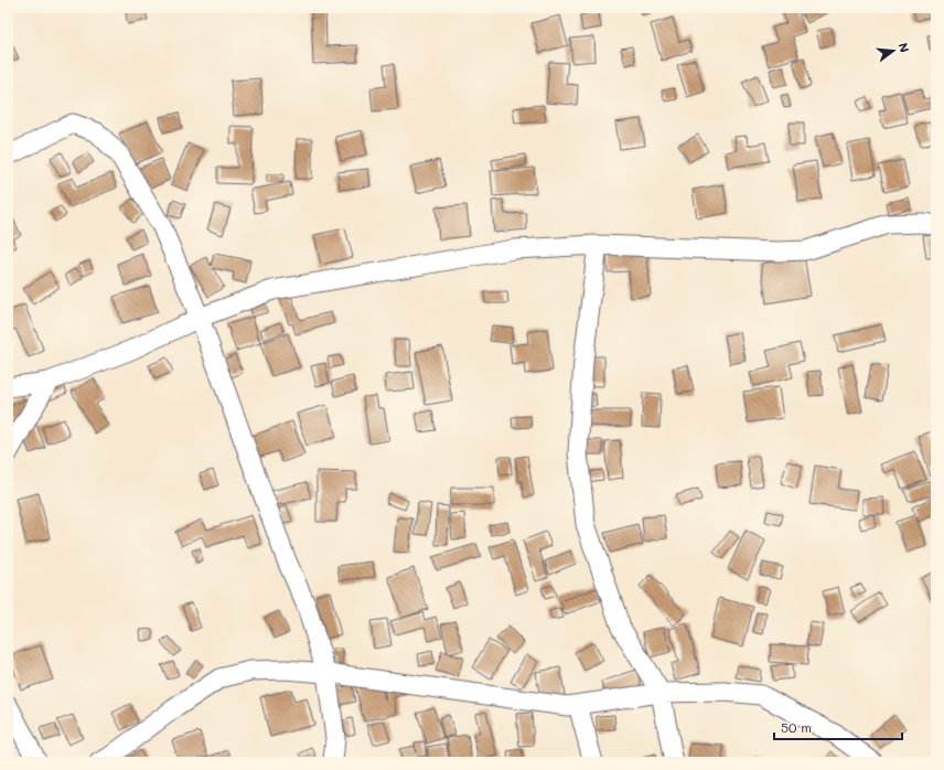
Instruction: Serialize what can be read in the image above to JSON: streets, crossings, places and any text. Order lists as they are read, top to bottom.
{
  "scale_bar": "50 m",
  "north": "right"
}
